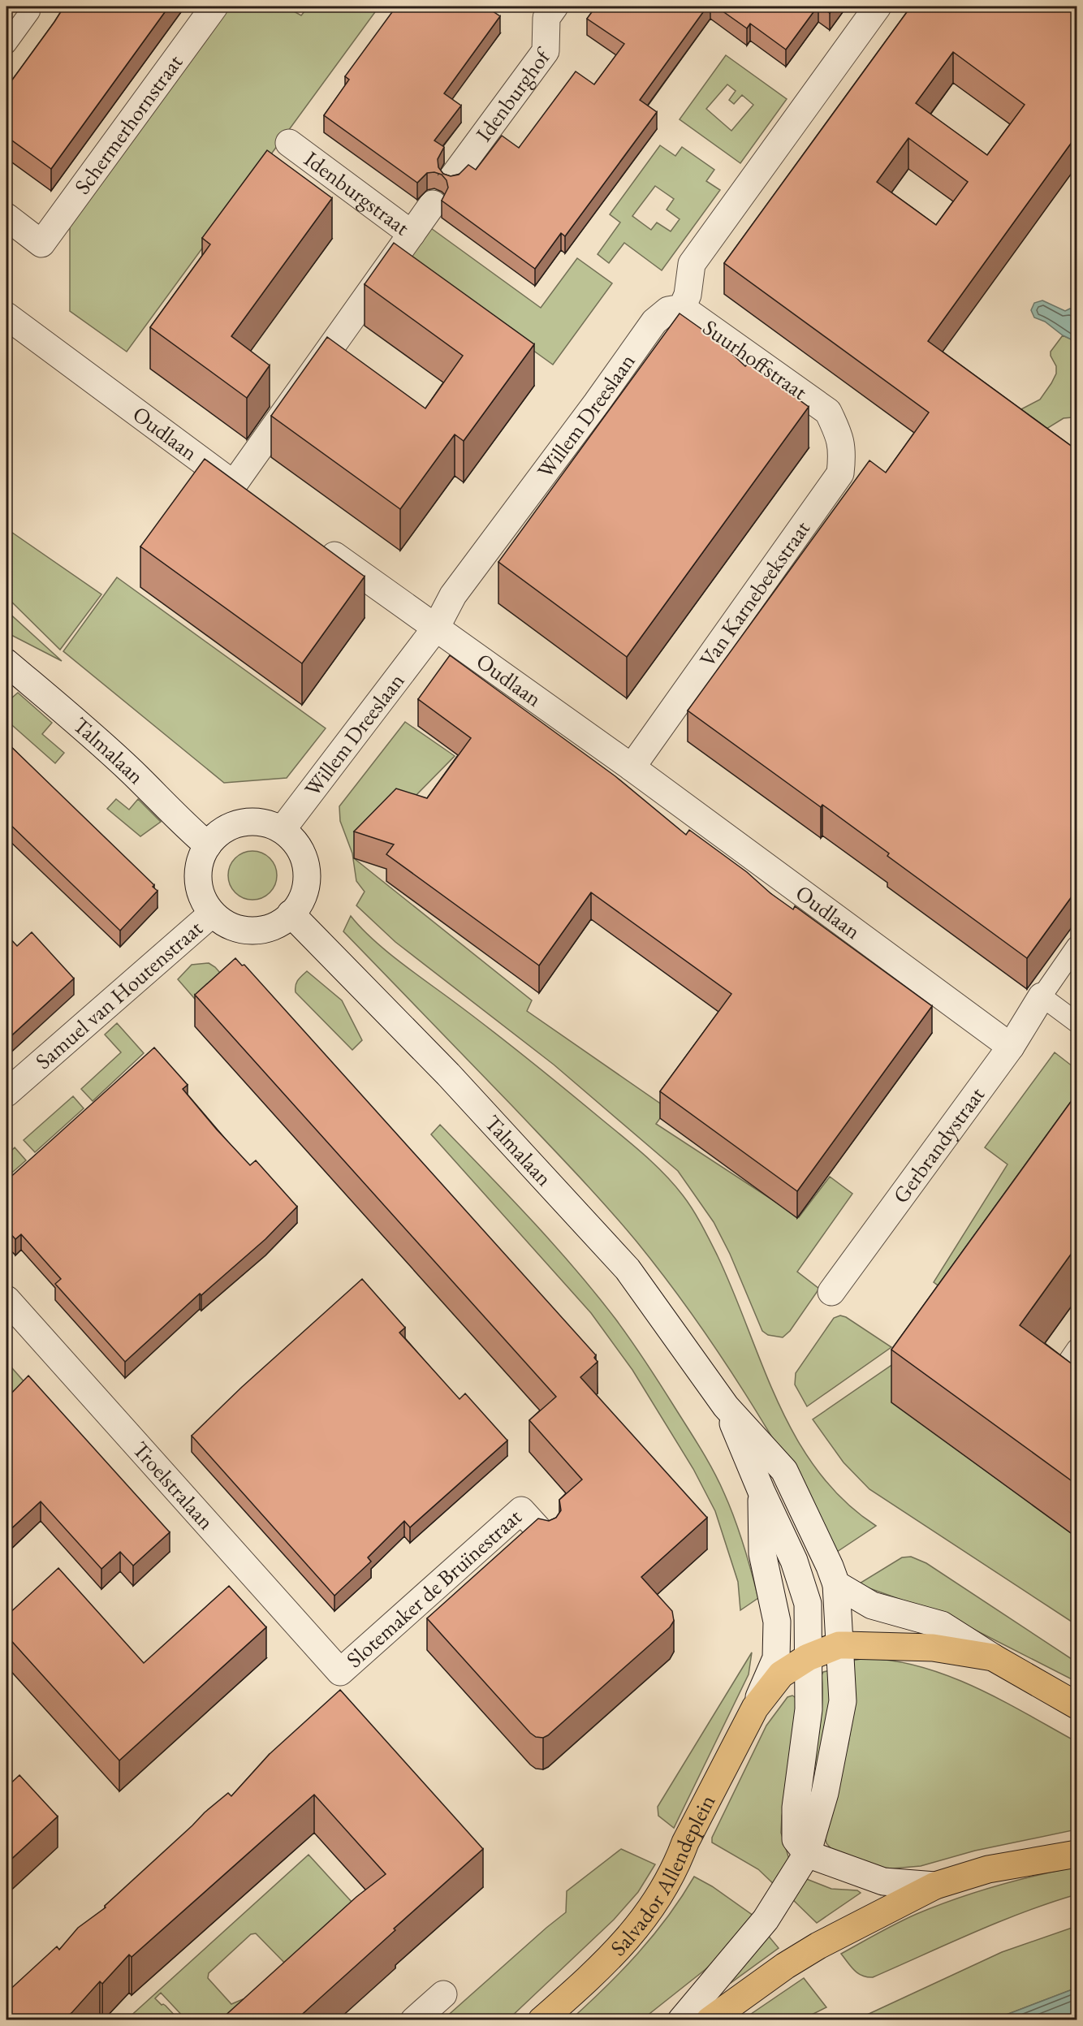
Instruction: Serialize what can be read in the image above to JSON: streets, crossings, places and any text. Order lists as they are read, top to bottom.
{
  "streets": {
    "main road": ["Salvador Allendeplein"],
    "street": [
      "Idenburghof",
      "Schermerhornstraat",
      "Idenburgstraat",
      "Suurhoffstraat",
      "Willem Dreeslaan",
      "Oudlaan",
      "Van Karnebeekstraat",
      "Talmalaan",
      "Samuel van Houtenstraat",
      "Gerbrandystraat",
      "Troelstralaan",
      "Slotemaker de Bruïnestraat"
    ]
  },
  "crossings": [
    ["Idenburgstraat", "Oudlaan"],
    ["Suurhoffstraat", "Willem Dreeslaan"],
    ["Suurhoffstraat", "Van Karnebeekstraat"],
    ["Willem Dreeslaan", "Oudlaan"],
    ["Willem Dreeslaan", "Talmalaan"],
    ["Willem Dreeslaan", "Samuel van Houtenstraat"],
    ["Oudlaan", "Van Karnebeekstraat"],
    ["Oudlaan", "Gerbrandystraat"],
    ["Talmalaan", "Samuel van Houtenstraat"],
    ["Talmalaan", "Salvador Allendeplein"],
    ["Troelstralaan", "Slotemaker de Bruïnestraat"]
  ]
}
